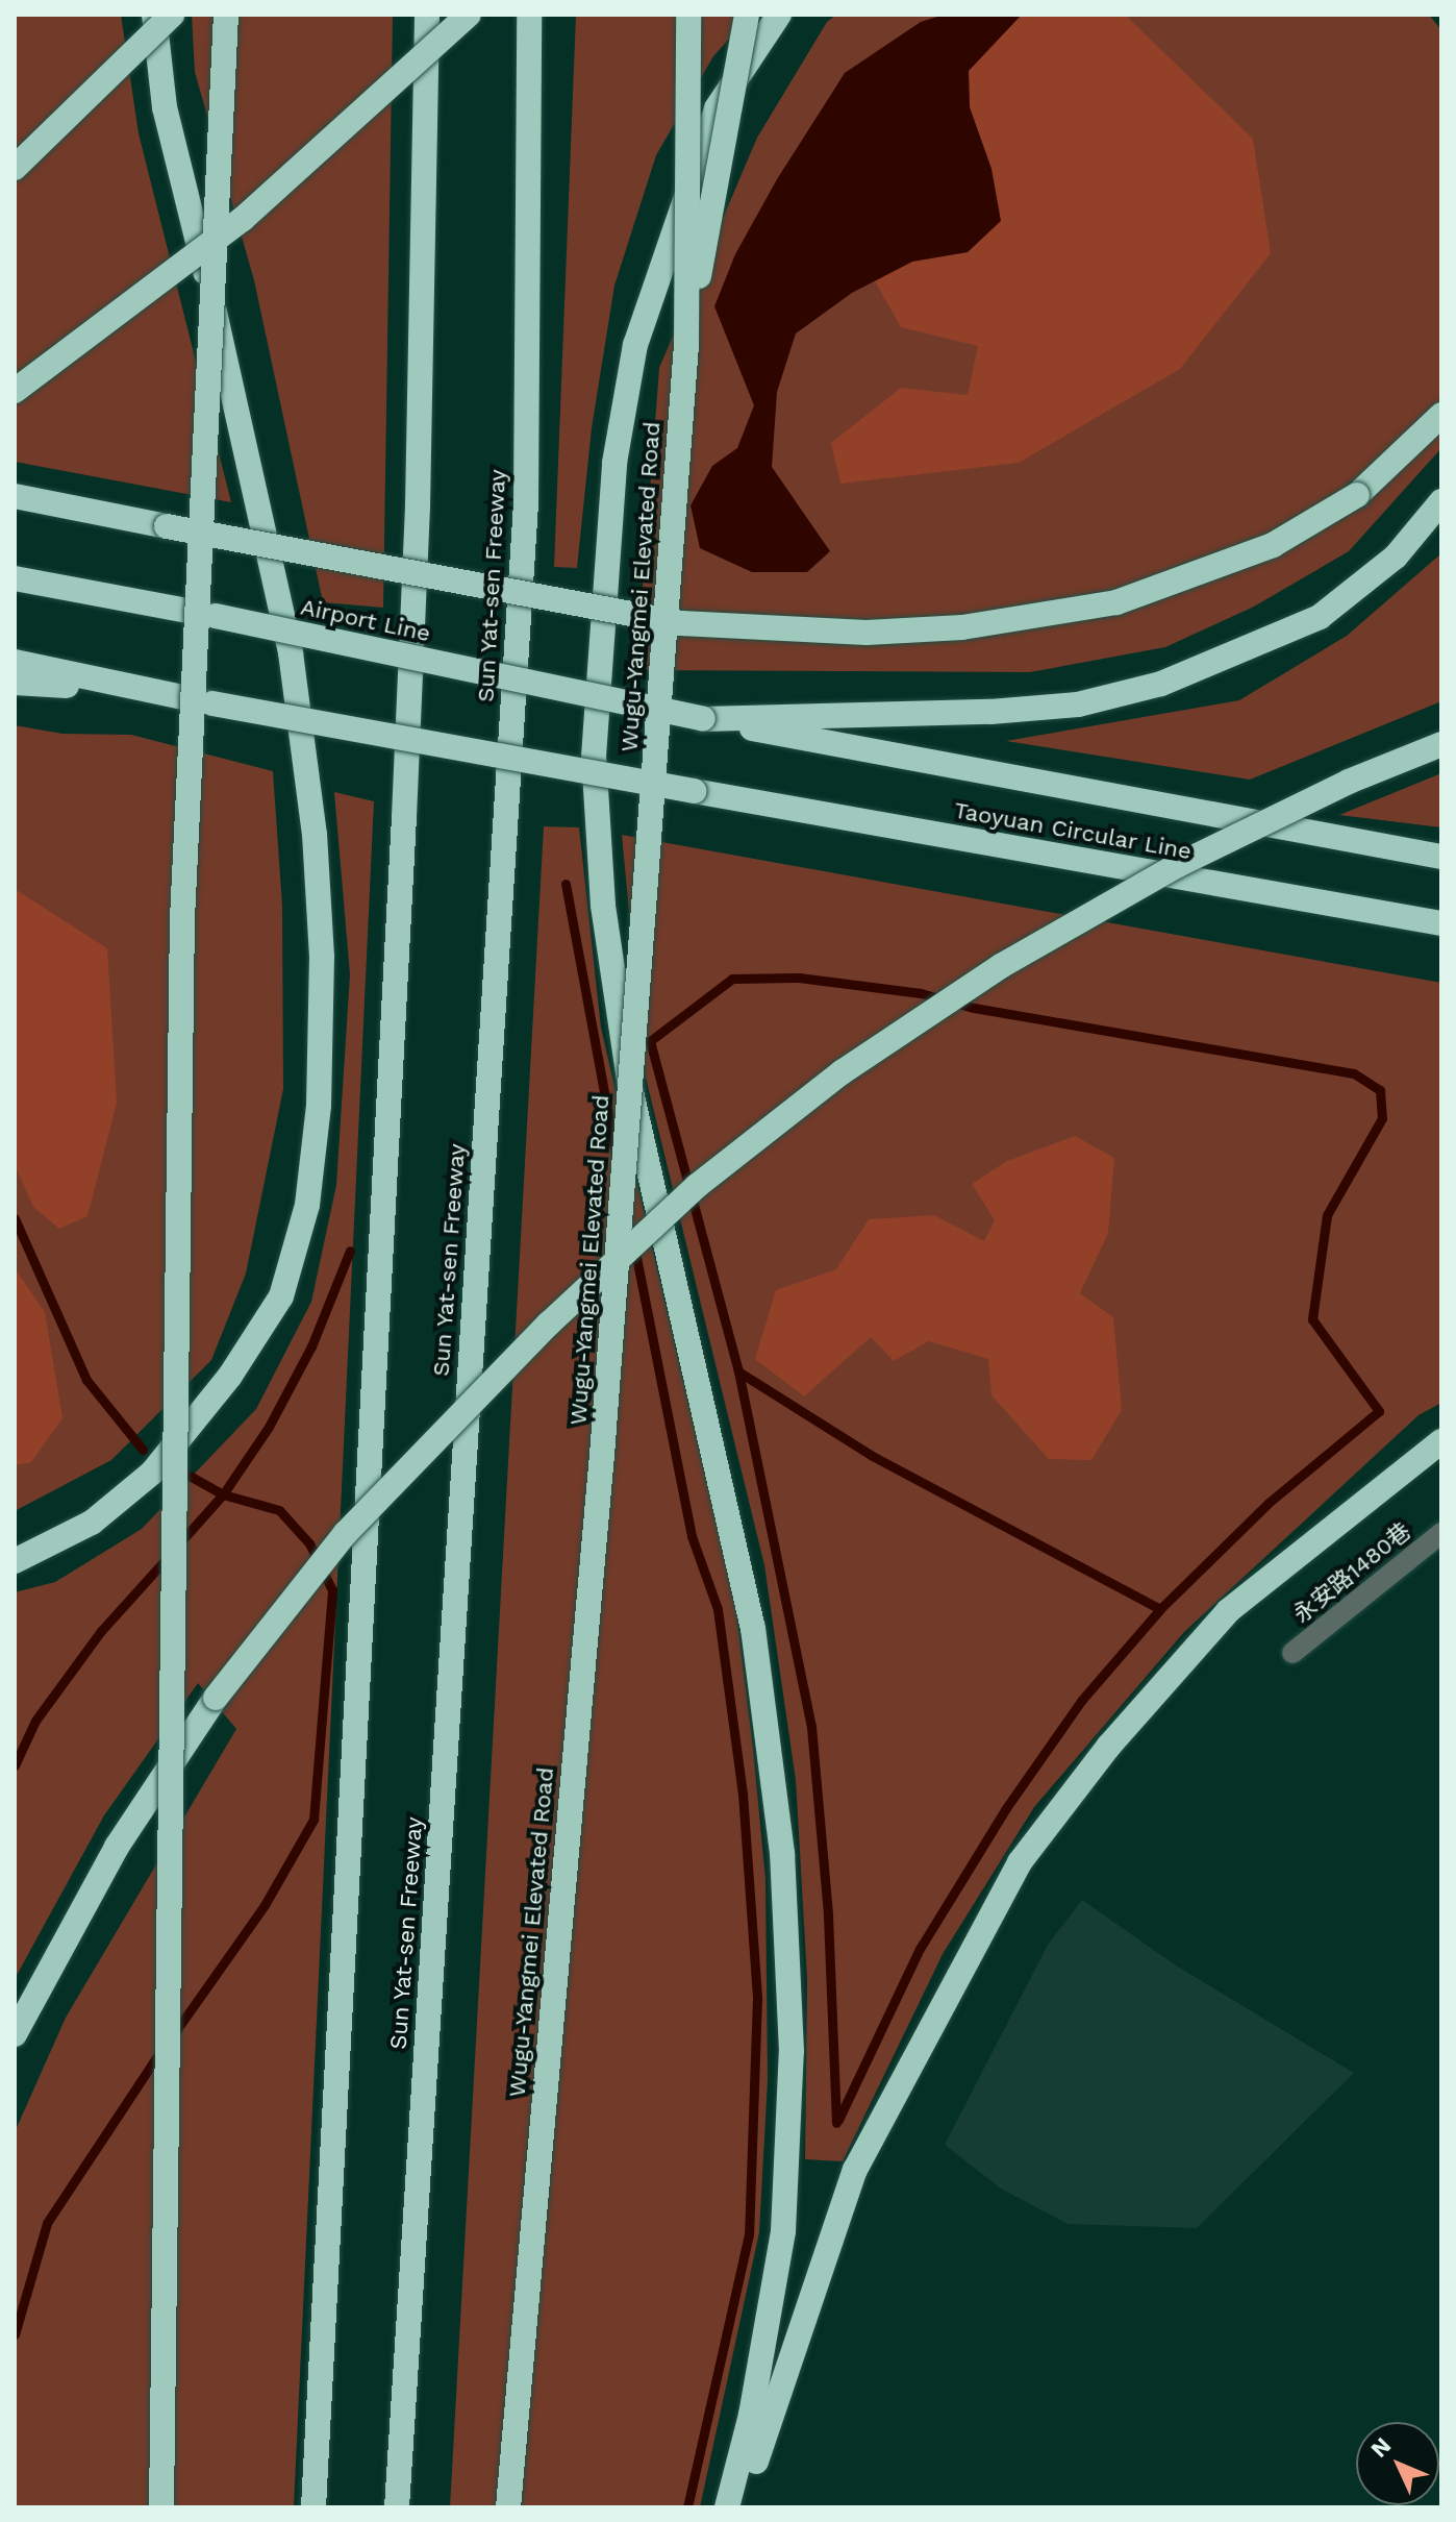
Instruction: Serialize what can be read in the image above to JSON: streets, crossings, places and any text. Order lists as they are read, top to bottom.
{
  "streets": {
    "highway": [
      "Sun Yat-sen Freeway",
      "Wugu-Yangmei Elevated Road",
      "Airport Line",
      "Taoyuan Circular Line"
    ],
    "street": ["永安路1480巷"]
  },
  "crossings": [
    ["Airport Line", "Taoyuan Circular Line"]
  ],
  "north": "top left"
}
